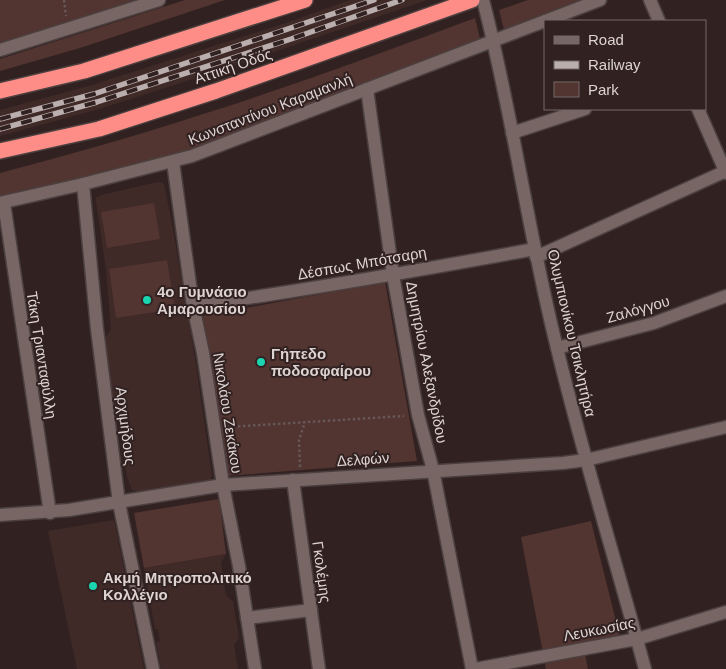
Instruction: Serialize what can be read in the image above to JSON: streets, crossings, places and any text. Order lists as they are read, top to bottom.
{
  "streets": {
    "highway": ["Αττική Οδός"],
    "street": [
      "Κωνσταντίνου Καραμανλή",
      "Δέσπως Μπότσαρη",
      "Ζαλόγγου",
      "Ολυμπιονίκου Τσικλητήρα",
      "Τάκη Τριανταφύλλη",
      "Δημητρίου Αλεξανδρίδου",
      "Νικολάου Ζεκάκου",
      "Αρχιμήδους",
      "Δελφών",
      "Γκολέμης",
      "Λευκωσίας"
    ]
  },
  "crossings": [
    ["Κωνσταντίνου Καραμανλή", "Ολυμπιονίκου Τσικλητήρα"],
    ["Κωνσταντίνου Καραμανλή", "Τάκη Τριανταφύλλη"],
    ["Κωνσταντίνου Καραμανλή", "Δημητρίου Αλεξανδρίδου"],
    ["Κωνσταντίνου Καραμανλή", "Νικολάου Ζεκάκου"],
    ["Κωνσταντίνου Καραμανλή", "Αρχιμήδους"],
    ["Δέσπως Μπότσαρη", "Ολυμπιονίκου Τσικλητήρα"],
    ["Δέσπως Μπότσαρη", "Δημητρίου Αλεξανδρίδου"],
    ["Δέσπως Μπότσαρη", "Νικολάου Ζεκάκου"],
    ["Ζαλόγγου", "Ολυμπιονίκου Τσικλητήρα"],
    ["Ολυμπιονίκου Τσικλητήρα", "Δελφών"],
    ["Ολυμπιονίκου Τσικλητήρα", "Λευκωσίας"],
    ["Τάκη Τριανταφύλλη", "Δελφών"],
    ["Δημητρίου Αλεξανδρίδου", "Δελφών"],
    ["Δημητρίου Αλεξανδρίδου", "Λευκωσίας"],
    ["Νικολάου Ζεκάκου", "Δελφών"],
    ["Αρχιμήδους", "Δελφών"],
    ["Δελφών", "Γκολέμης"]
  ],
  "places": ["4ο Γυμνάσιο Αμαρουσίου", "Γήπεδο ποδοσφαίρου", "Ακμή Μητροπολιτικό Κολλέγιο"],
  "legend": ["Road", "Railway", "Park"]
}
